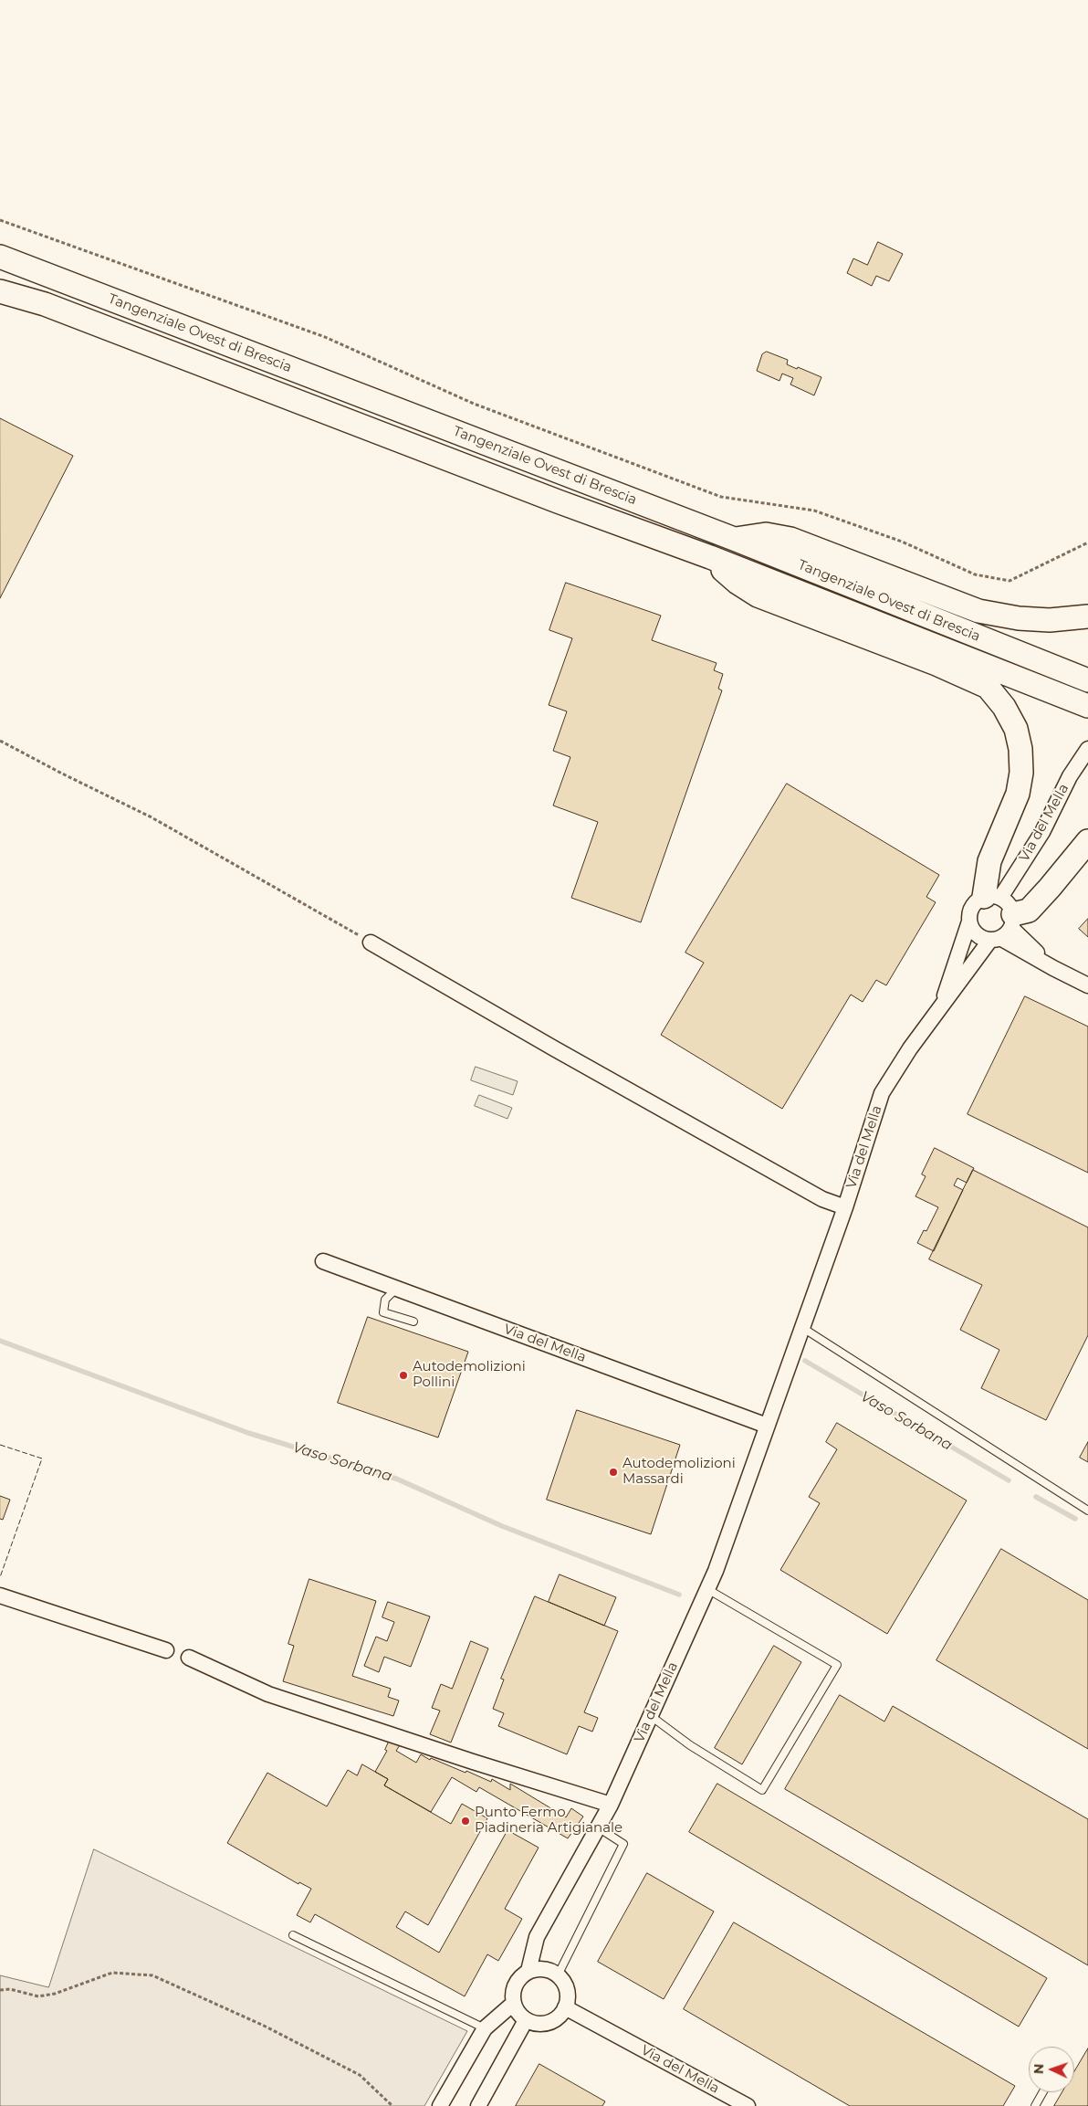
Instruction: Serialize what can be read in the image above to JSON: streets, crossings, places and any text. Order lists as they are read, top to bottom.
{
  "streets": {
    "main road": ["Tangenziale Ovest di Brescia"],
    "street": ["Via del Mella"]
  },
  "water": ["Vaso Sorbana"],
  "places": ["Autodemolizioni Pollini", "Autodemolizioni Massardi", "Punto Fermo Piadineria Artigianale"],
  "north": "left"
}
